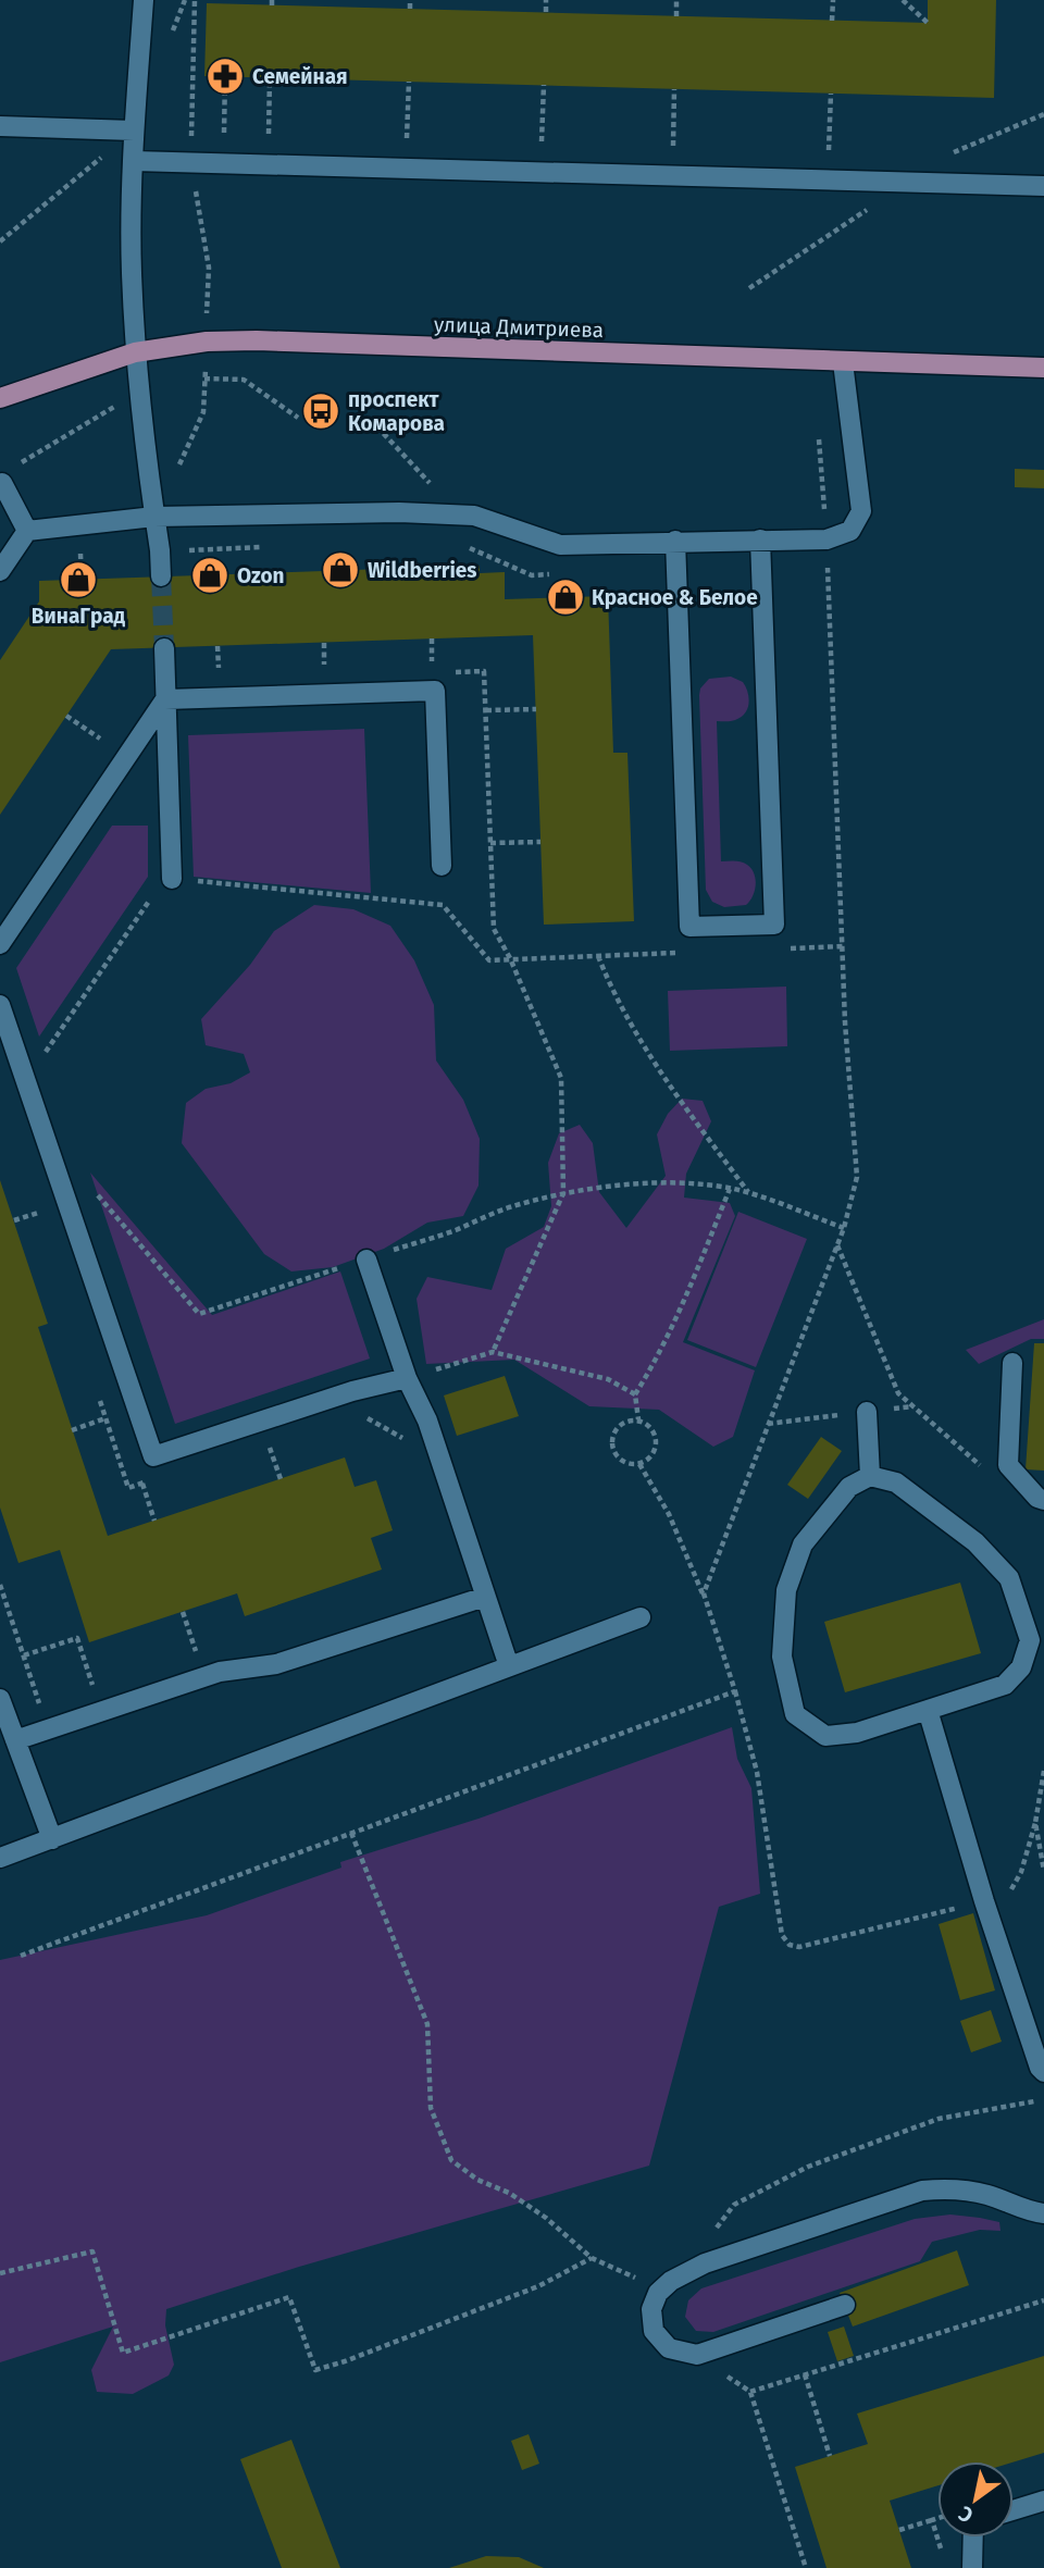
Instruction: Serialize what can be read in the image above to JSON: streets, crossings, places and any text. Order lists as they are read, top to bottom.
{
  "streets": {
    "main road": ["улица Дмитриева"]
  },
  "places": {
    "pharmacy": ["Семейная"],
    "bus stop": ["проспект Комарова"],
    "shop": [
      "Wildberries",
      "Ozon",
      "ВинаГрад",
      "Красное & Белое"
    ]
  },
  "north": "bottom left"
}
